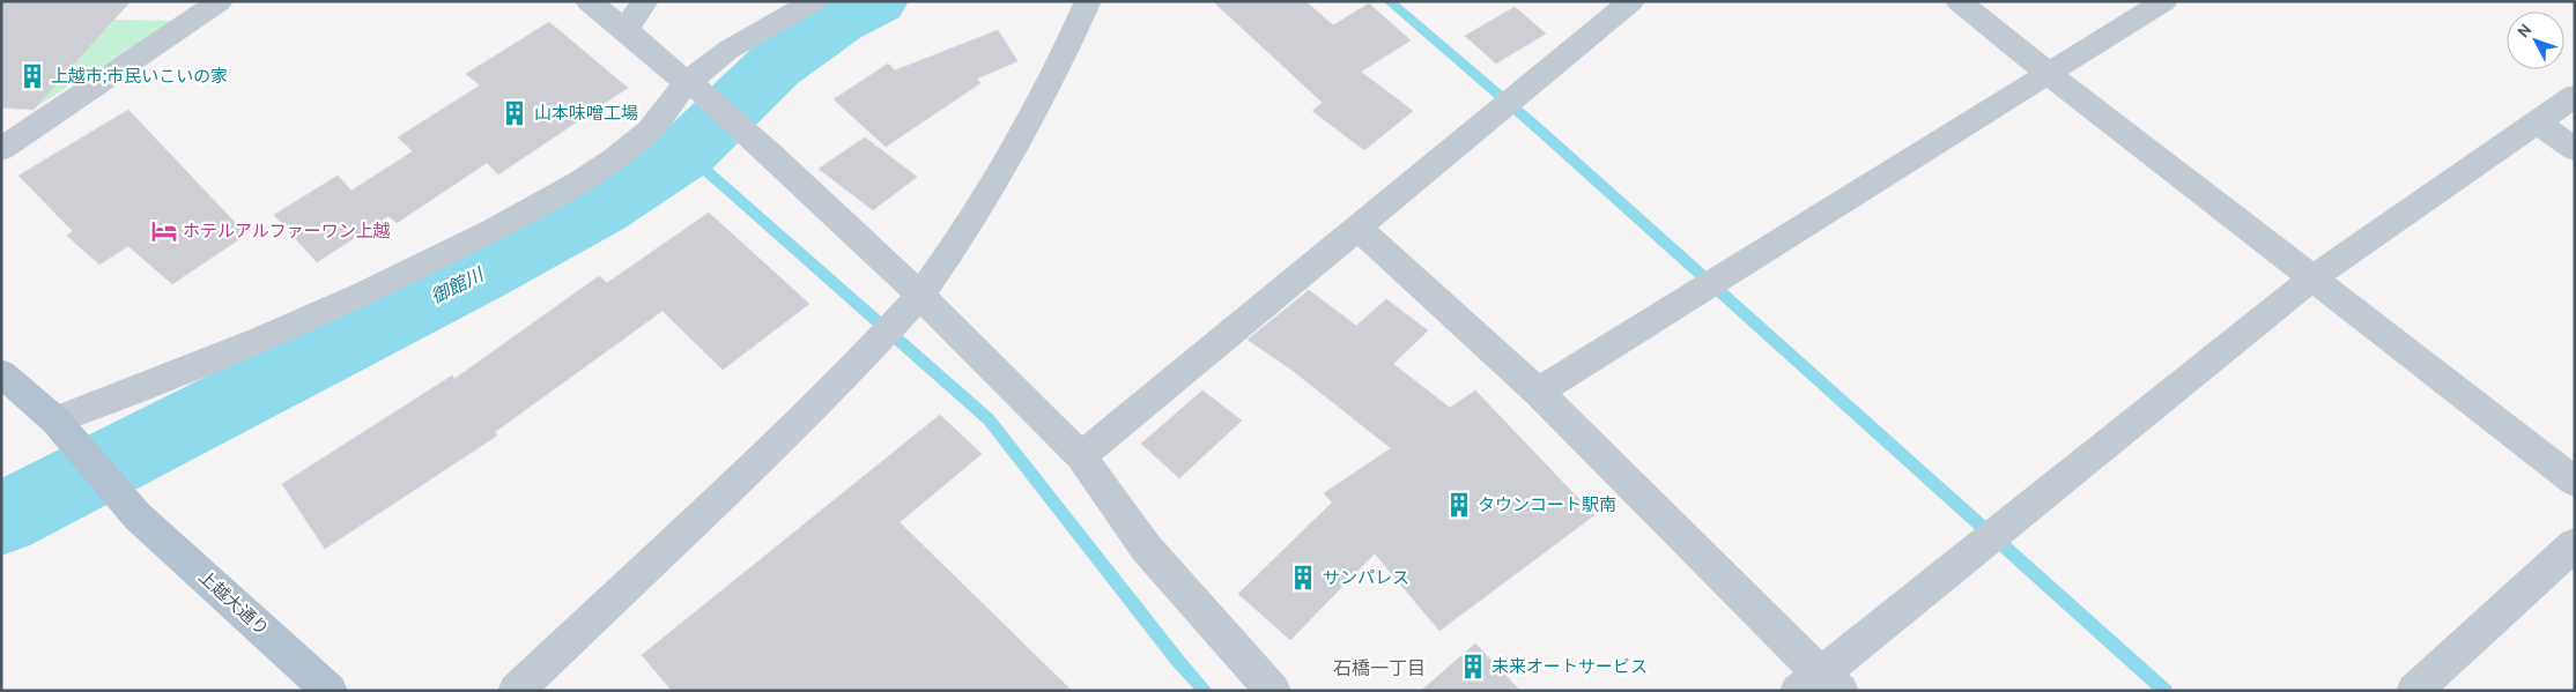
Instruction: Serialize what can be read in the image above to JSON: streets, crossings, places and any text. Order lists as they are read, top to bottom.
{
  "streets": {
    "main road": ["上越大通り"]
  },
  "districts": ["石橋一丁目"],
  "water": ["御館川"],
  "places": {
    "building": [
      "上越市;市民いこいの家",
      "山本味噌工場",
      "タウンコート駅南",
      "サンパレス",
      "未来オートサービス"
    ],
    "hotel": ["ホテルアルファーワン上越"]
  },
  "north": "top left"
}
